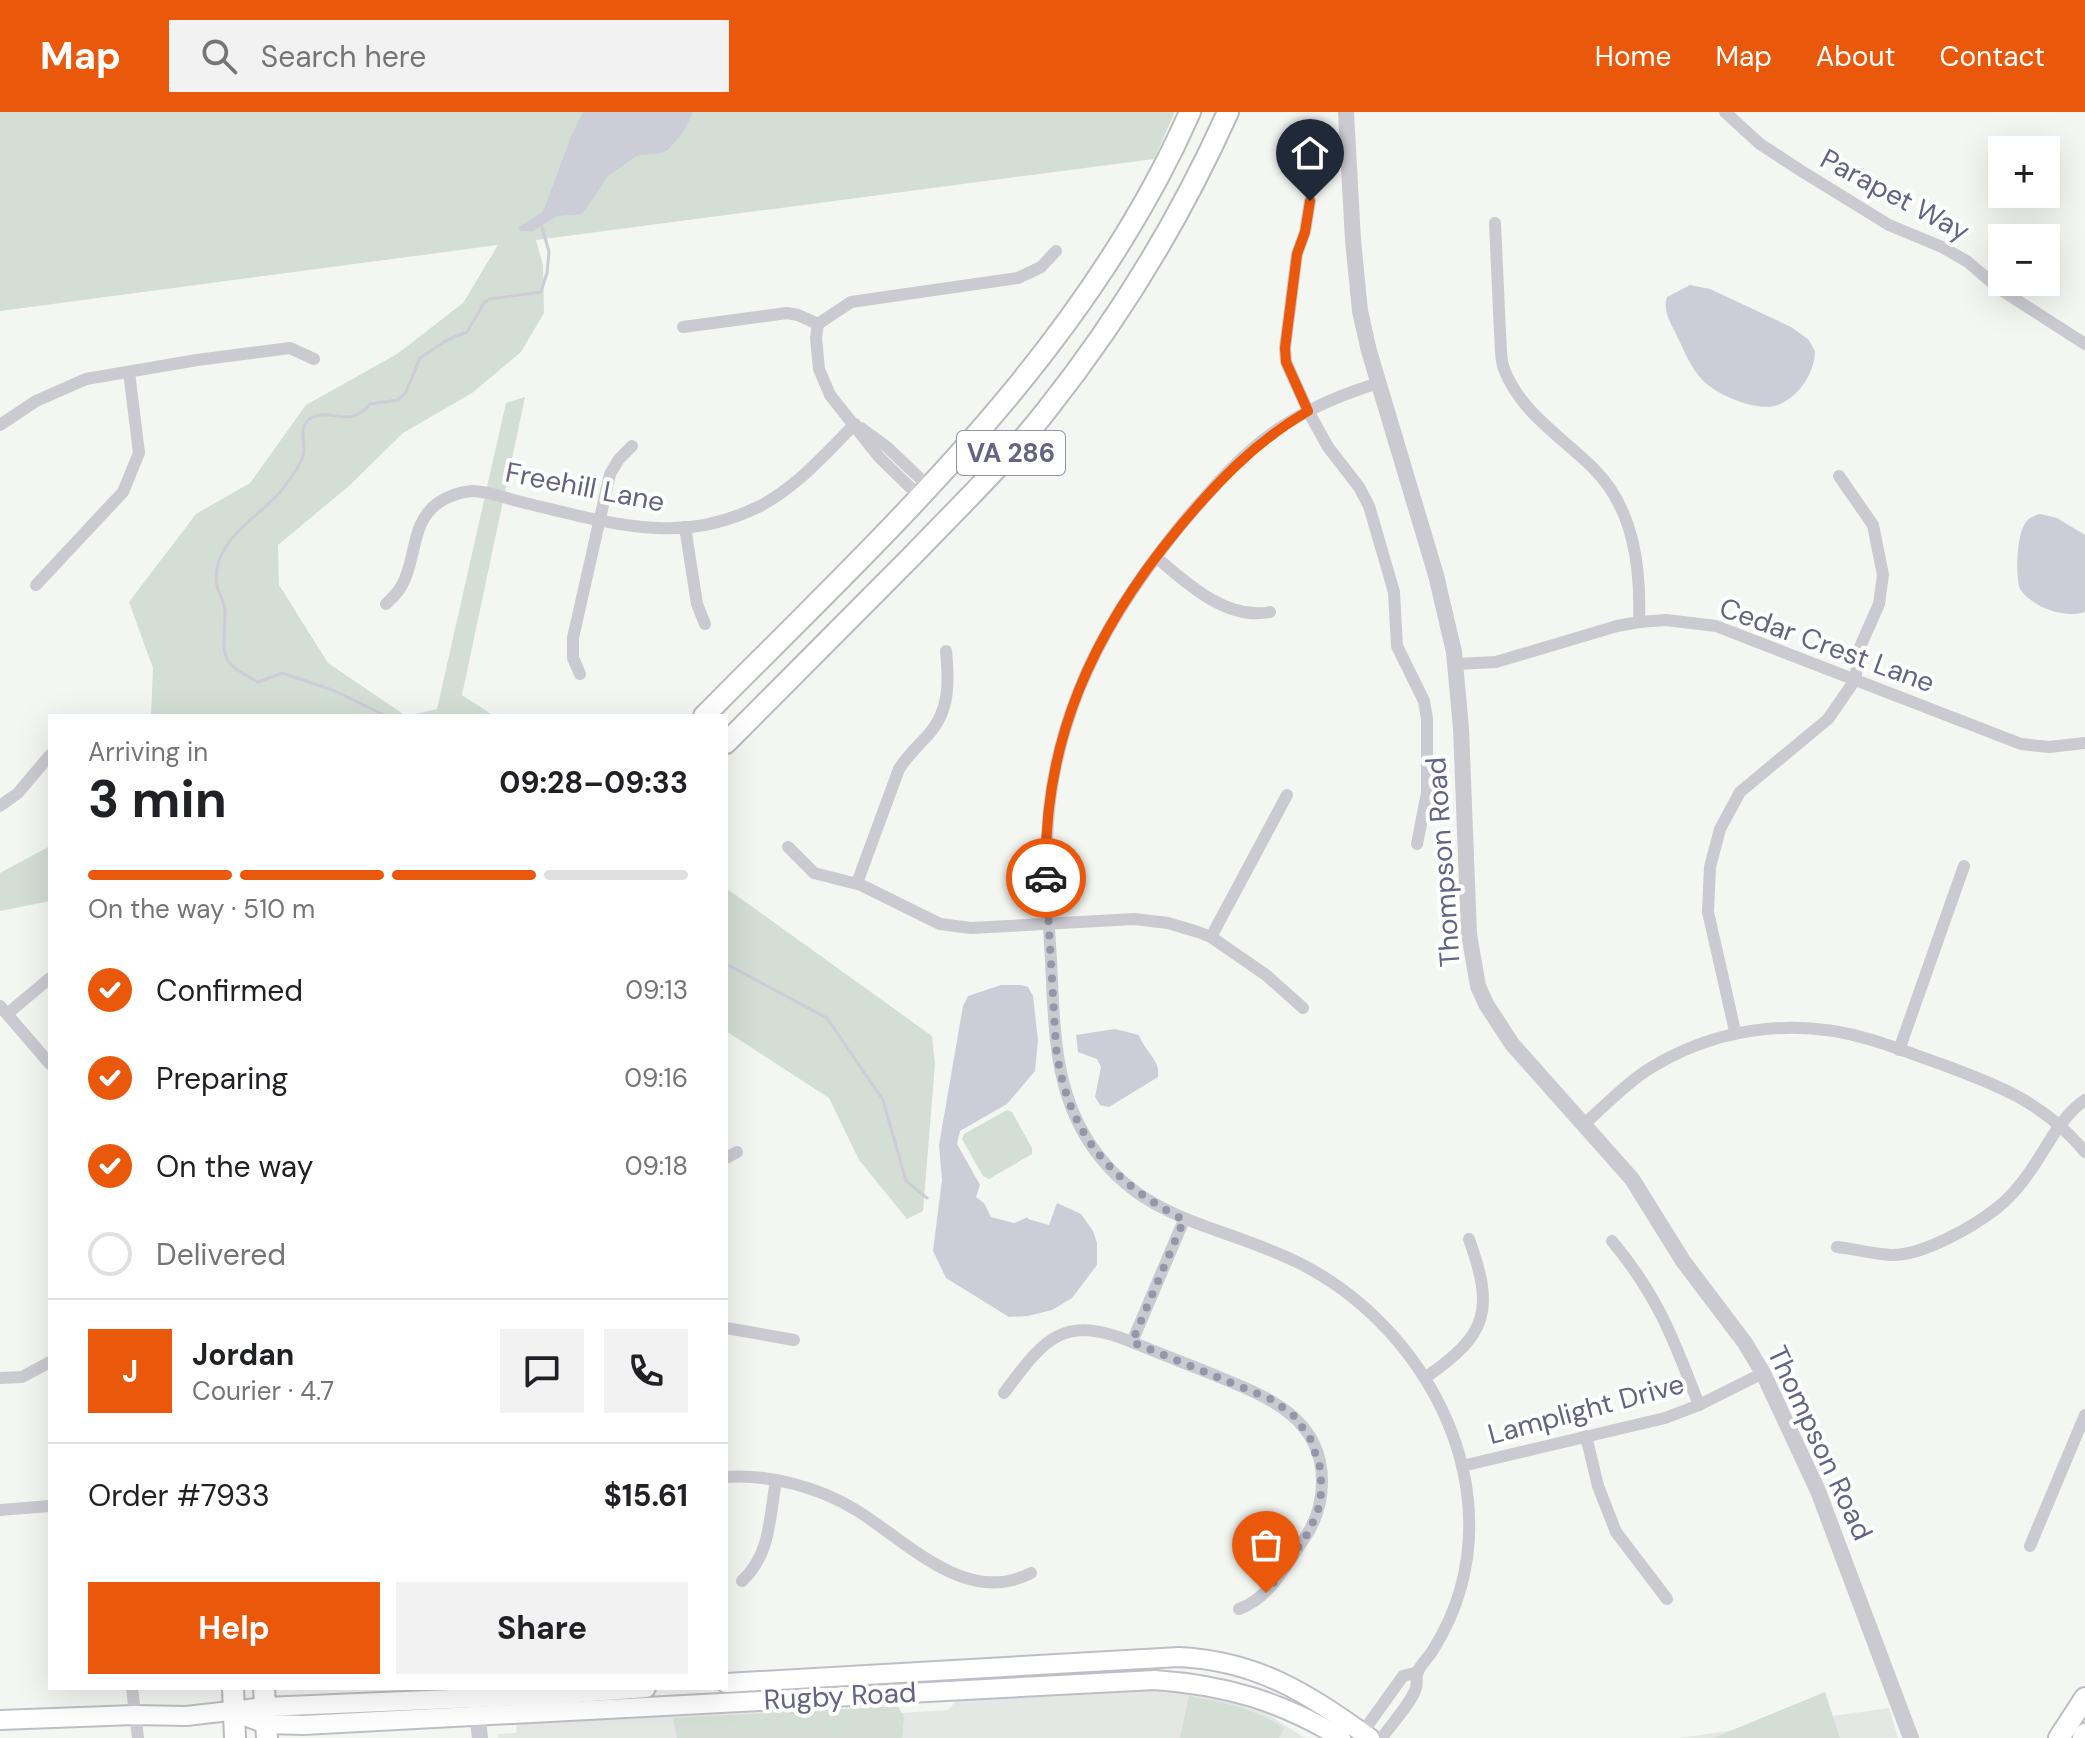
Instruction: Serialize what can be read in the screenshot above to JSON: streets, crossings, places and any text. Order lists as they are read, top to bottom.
{
  "streets": {
    "main road": ["VA 286", "Rugby Road"],
    "street": [
      "Parapet Way",
      "Freehill Lane",
      "Cedar Crest Lane",
      "Thompson Road",
      "Lamplight Drive"
    ]
  },
  "crossings": [
    ["Cedar Crest Lane", "Thompson Road"],
    ["Thompson Road", "Lamplight Drive"]
  ],
  "page": {
    "header": "Map",
    "search": "Search here",
    "nav": [
      "Home",
      "Map",
      "About",
      "Contact"
    ],
    "map_buttons": ["+", "−"],
    "heading": ["3 min", "Arriving in", "09:28–09:33"],
    "panel": [
      "Jordan",
      "Courier · 4.7",
      "Order #7933",
      "$15.61"
    ],
    "bar": "On the way · 510 m",
    "list": [
      ["Confirmed", "09:13"],
      ["Preparing", "09:16"],
      ["On the way", "09:18"],
      "Delivered"
    ],
    "round": "J",
    "buttons": ["Help", "Share"]
  }
}
